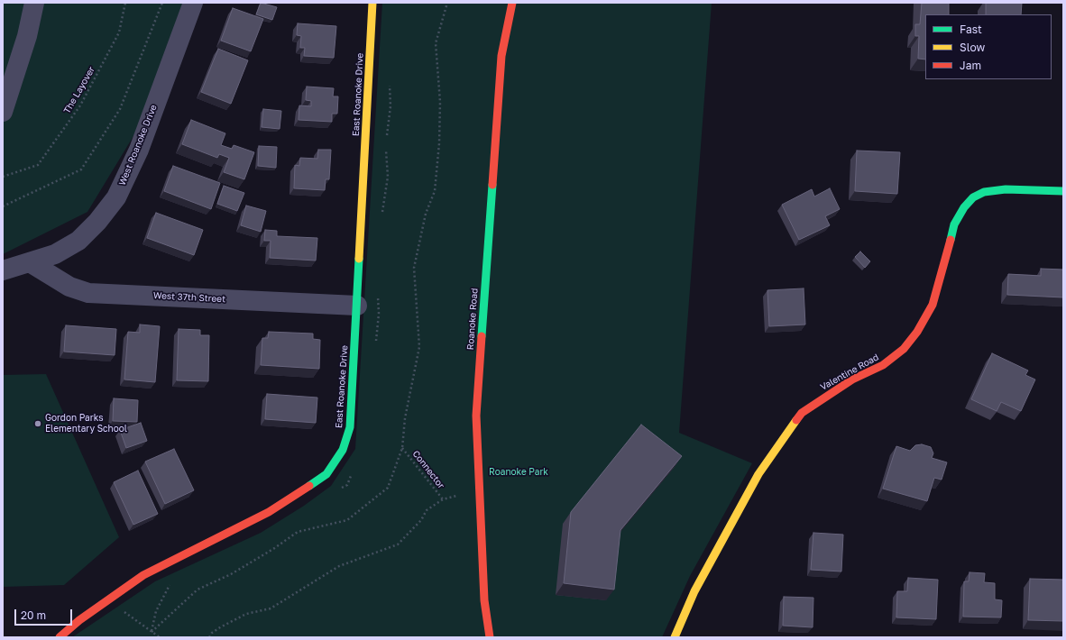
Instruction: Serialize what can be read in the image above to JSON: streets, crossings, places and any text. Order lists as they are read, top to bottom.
{
  "streets": {
    "street": [
      "East Roanoke Drive",
      "West Roanoke Drive",
      "West 37th Street",
      "Roanoke Road",
      "Valentine Road"
    ],
    "path": ["The Layover", "Connector"]
  },
  "crossings": [
    ["East Roanoke Drive", "West 37th Street"],
    ["West Roanoke Drive", "West 37th Street"]
  ],
  "parks": ["Roanoke Park"],
  "places": ["Gordon Parks Elementary School"],
  "legend": ["Fast", "Slow", "Jam"],
  "scale_bar": "20 m"
}
